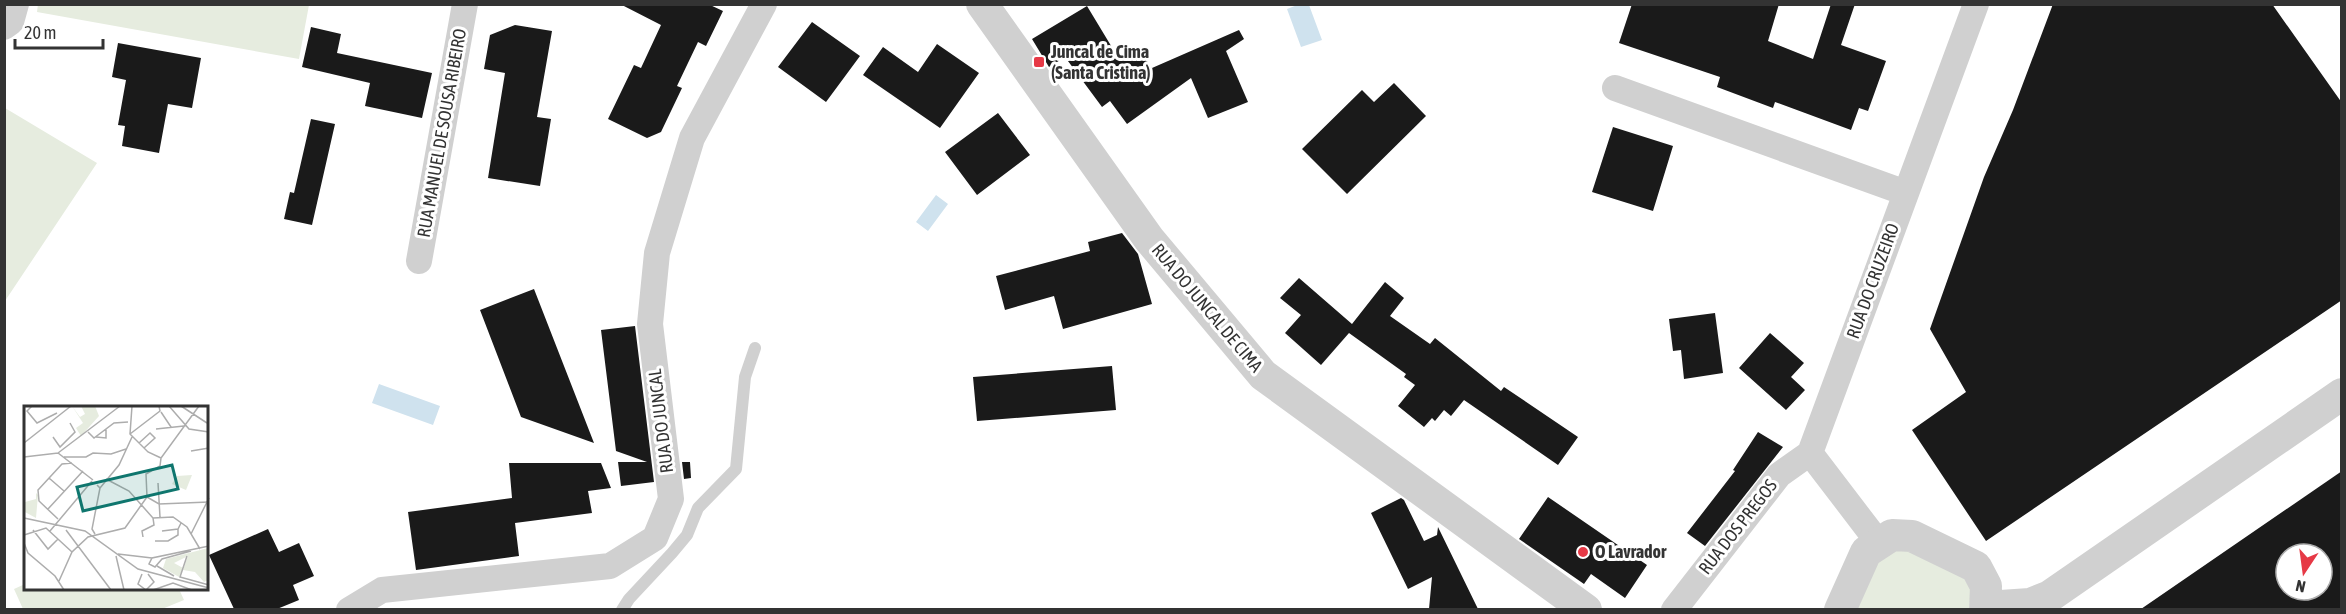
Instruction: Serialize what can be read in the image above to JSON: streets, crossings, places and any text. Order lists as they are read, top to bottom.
{
  "streets": {
    "street": [
      "RUA MANUEL DE SOUSA RIBEIRO",
      "RUA DO CRUZEIRO",
      "RUA DO JUNCAL DE CIMA",
      "RUA DO JUNCAL",
      "RUA DOS PREGOS"
    ]
  },
  "crossings": [
    ["RUA DO CRUZEIRO", "RUA DOS PREGOS"]
  ],
  "places": {
    "transit": ["Juncal de Cima (Santa Cristina)"],
    "other": ["O Lavrador"]
  },
  "scale_bar": "20 m",
  "north": "bottom"
}
